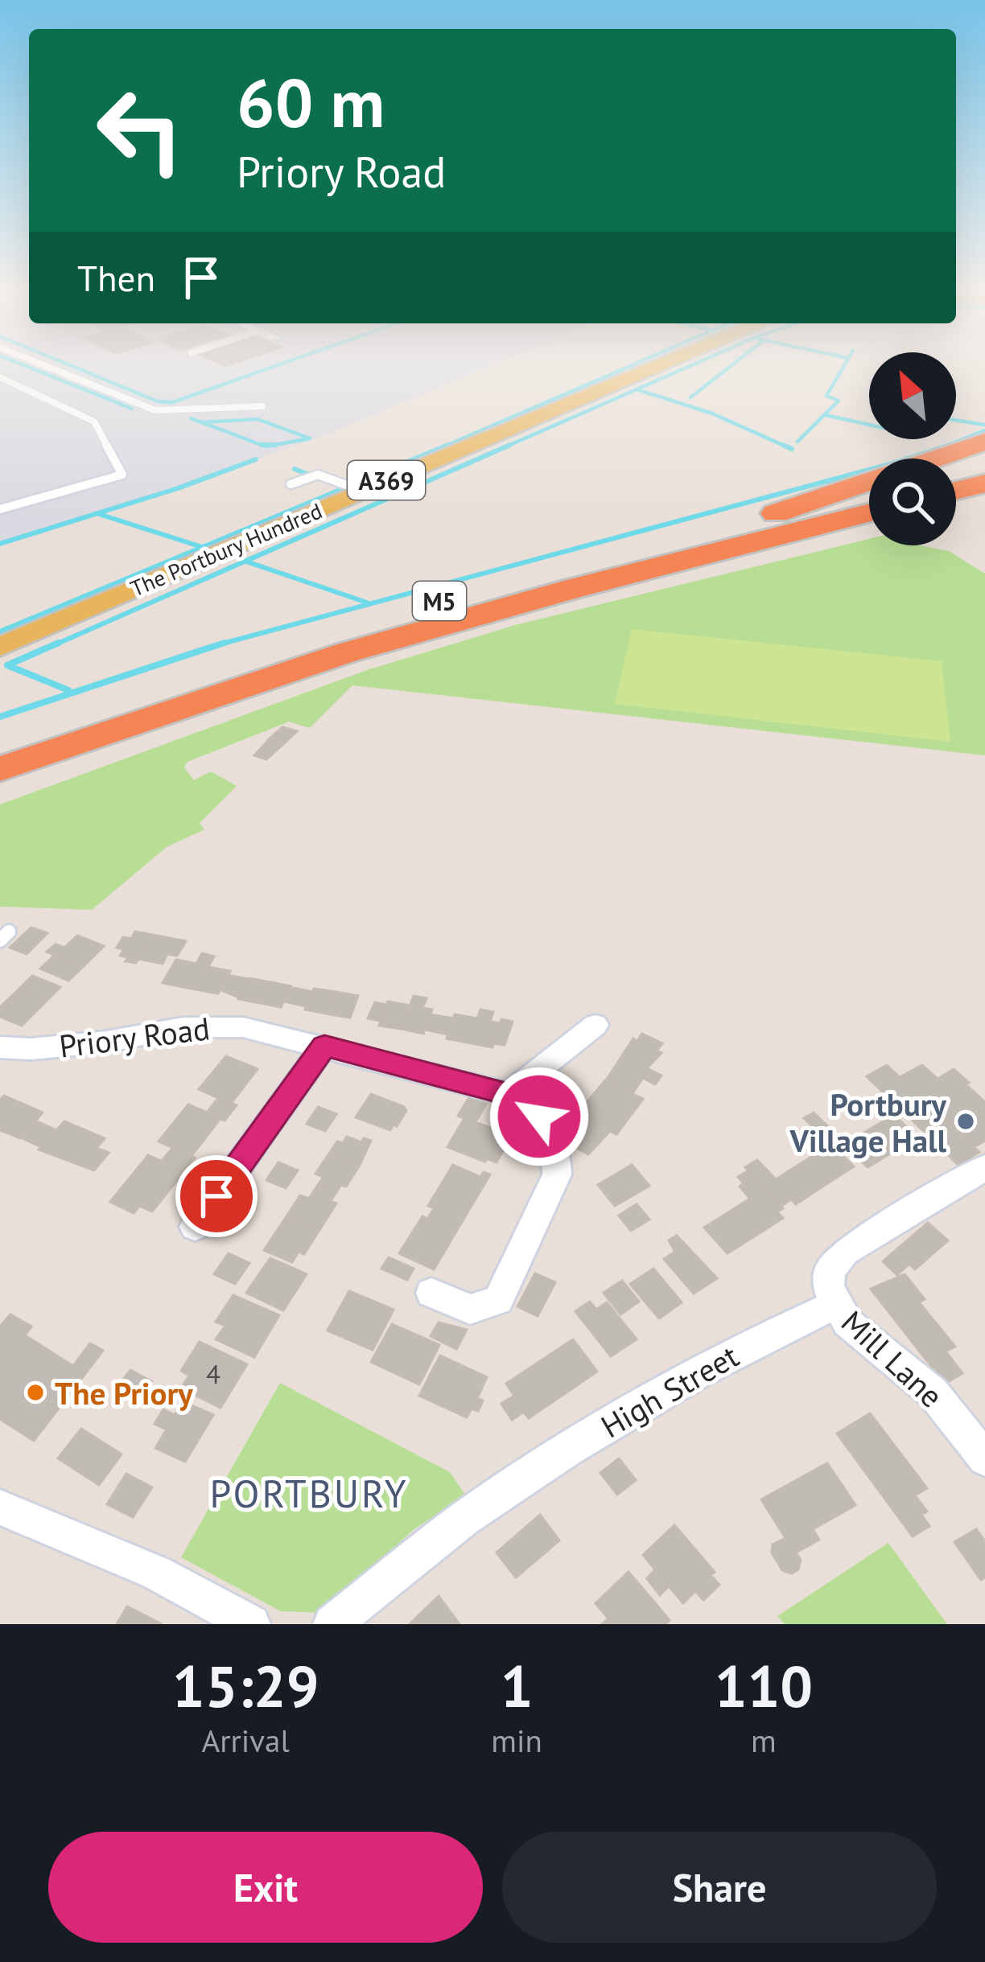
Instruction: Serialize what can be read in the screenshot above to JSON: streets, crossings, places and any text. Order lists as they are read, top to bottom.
{
  "streets": {
    "highway": ["M5"],
    "main road": ["A369", "The Portbury Hundred"],
    "street": ["Priory Road", "Mill Lane", "High Street"]
  },
  "crossings": [
    ["Mill Lane", "High Street"]
  ],
  "districts": ["PORTBURY"],
  "places": ["Portbury Village Hall", "The Priory"],
  "house_numbers": ["4"],
  "north": "top left",
  "page": {
    "turn": ["60 m", "Priory Road"],
    "then": "Then",
    "eta": [
      "15:29",
      "Arrival",
      "1",
      "min",
      "110",
      "m"
    ],
    "buttons": ["Exit", "Share"]
  }
}
